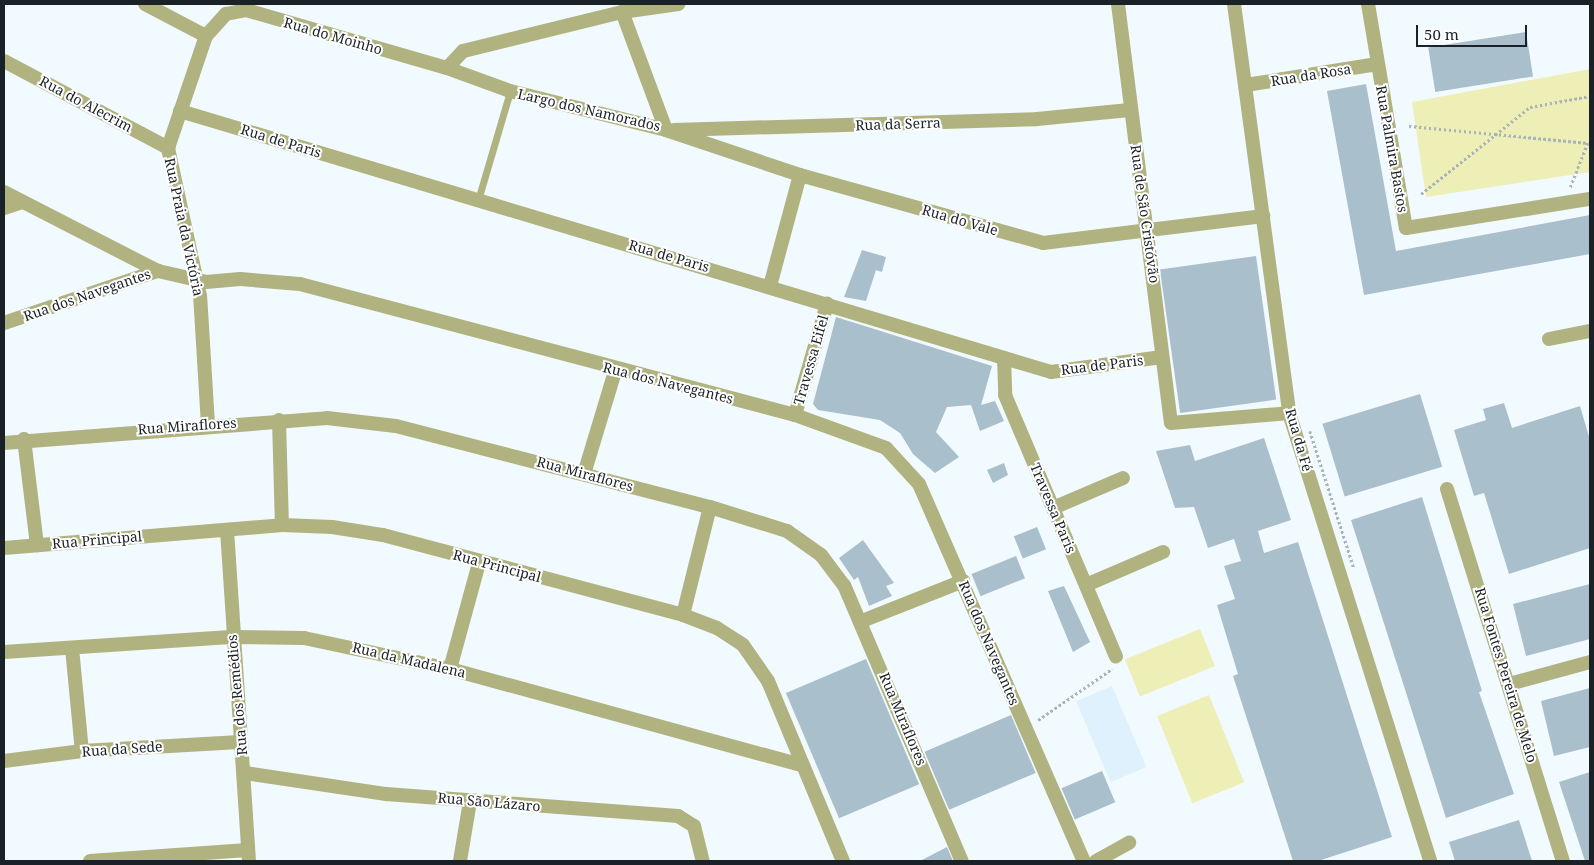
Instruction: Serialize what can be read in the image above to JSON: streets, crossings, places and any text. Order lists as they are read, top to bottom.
{
  "streets": {
    "street": [
      "Rua do Moinho",
      "Rua da Rosa",
      "Rua do Alecrim",
      "Largo dos Namorados",
      "Rua da Serra",
      "Rua de Paris",
      "Rua Palmira Bastos",
      "Rua de São Cristóvão",
      "Rua do Vale",
      "Rua Praia da Victória",
      "Rua dos Navegantes",
      "Travessa Eifel",
      "Rua Miraflores",
      "Rua da Fé",
      "Travessa Paris",
      "Rua Principal",
      "Rua da Madalena",
      "Rua Fontes Pereira de Melo",
      "Rua dos Remédios",
      "Rua da Sede",
      "Rua São Lázaro"
    ]
  },
  "crossings": [
    ["Rua do Moinho", "Largo dos Namorados"],
    ["Rua do Moinho", "Rua Praia da Victória"],
    ["Rua da Rosa", "Rua Palmira Bastos"],
    ["Rua da Rosa", "Rua da Fé"],
    ["Rua do Alecrim", "Rua Praia da Victória"],
    ["Largo dos Namorados", "Rua da Serra"],
    ["Largo dos Namorados", "Rua do Vale"],
    ["Rua da Serra", "Rua de São Cristóvão"],
    ["Rua da Serra", "Rua do Vale"],
    ["Rua de Paris", "Rua de São Cristóvão"],
    ["Rua de Paris", "Rua Praia da Victória"],
    ["Rua de Paris", "Travessa Eifel"],
    ["Rua de Paris", "Travessa Paris"],
    ["Rua de São Cristóvão", "Rua do Vale"],
    ["Rua de São Cristóvão", "Rua da Fé"],
    ["Rua do Vale", "Rua da Fé"],
    ["Rua Praia da Victória", "Rua dos Navegantes"],
    ["Rua Praia da Victória", "Rua Miraflores"],
    ["Rua dos Navegantes", "Travessa Eifel"],
    ["Rua Principal", "Rua da Madalena"],
    ["Rua Principal", "Rua dos Remédios"],
    ["Rua da Madalena", "Rua dos Remédios"],
    ["Rua dos Remédios", "Rua da Sede"],
    ["Rua dos Remédios", "Rua São Lázaro"]
  ],
  "scale_bar": "50 m"
}
